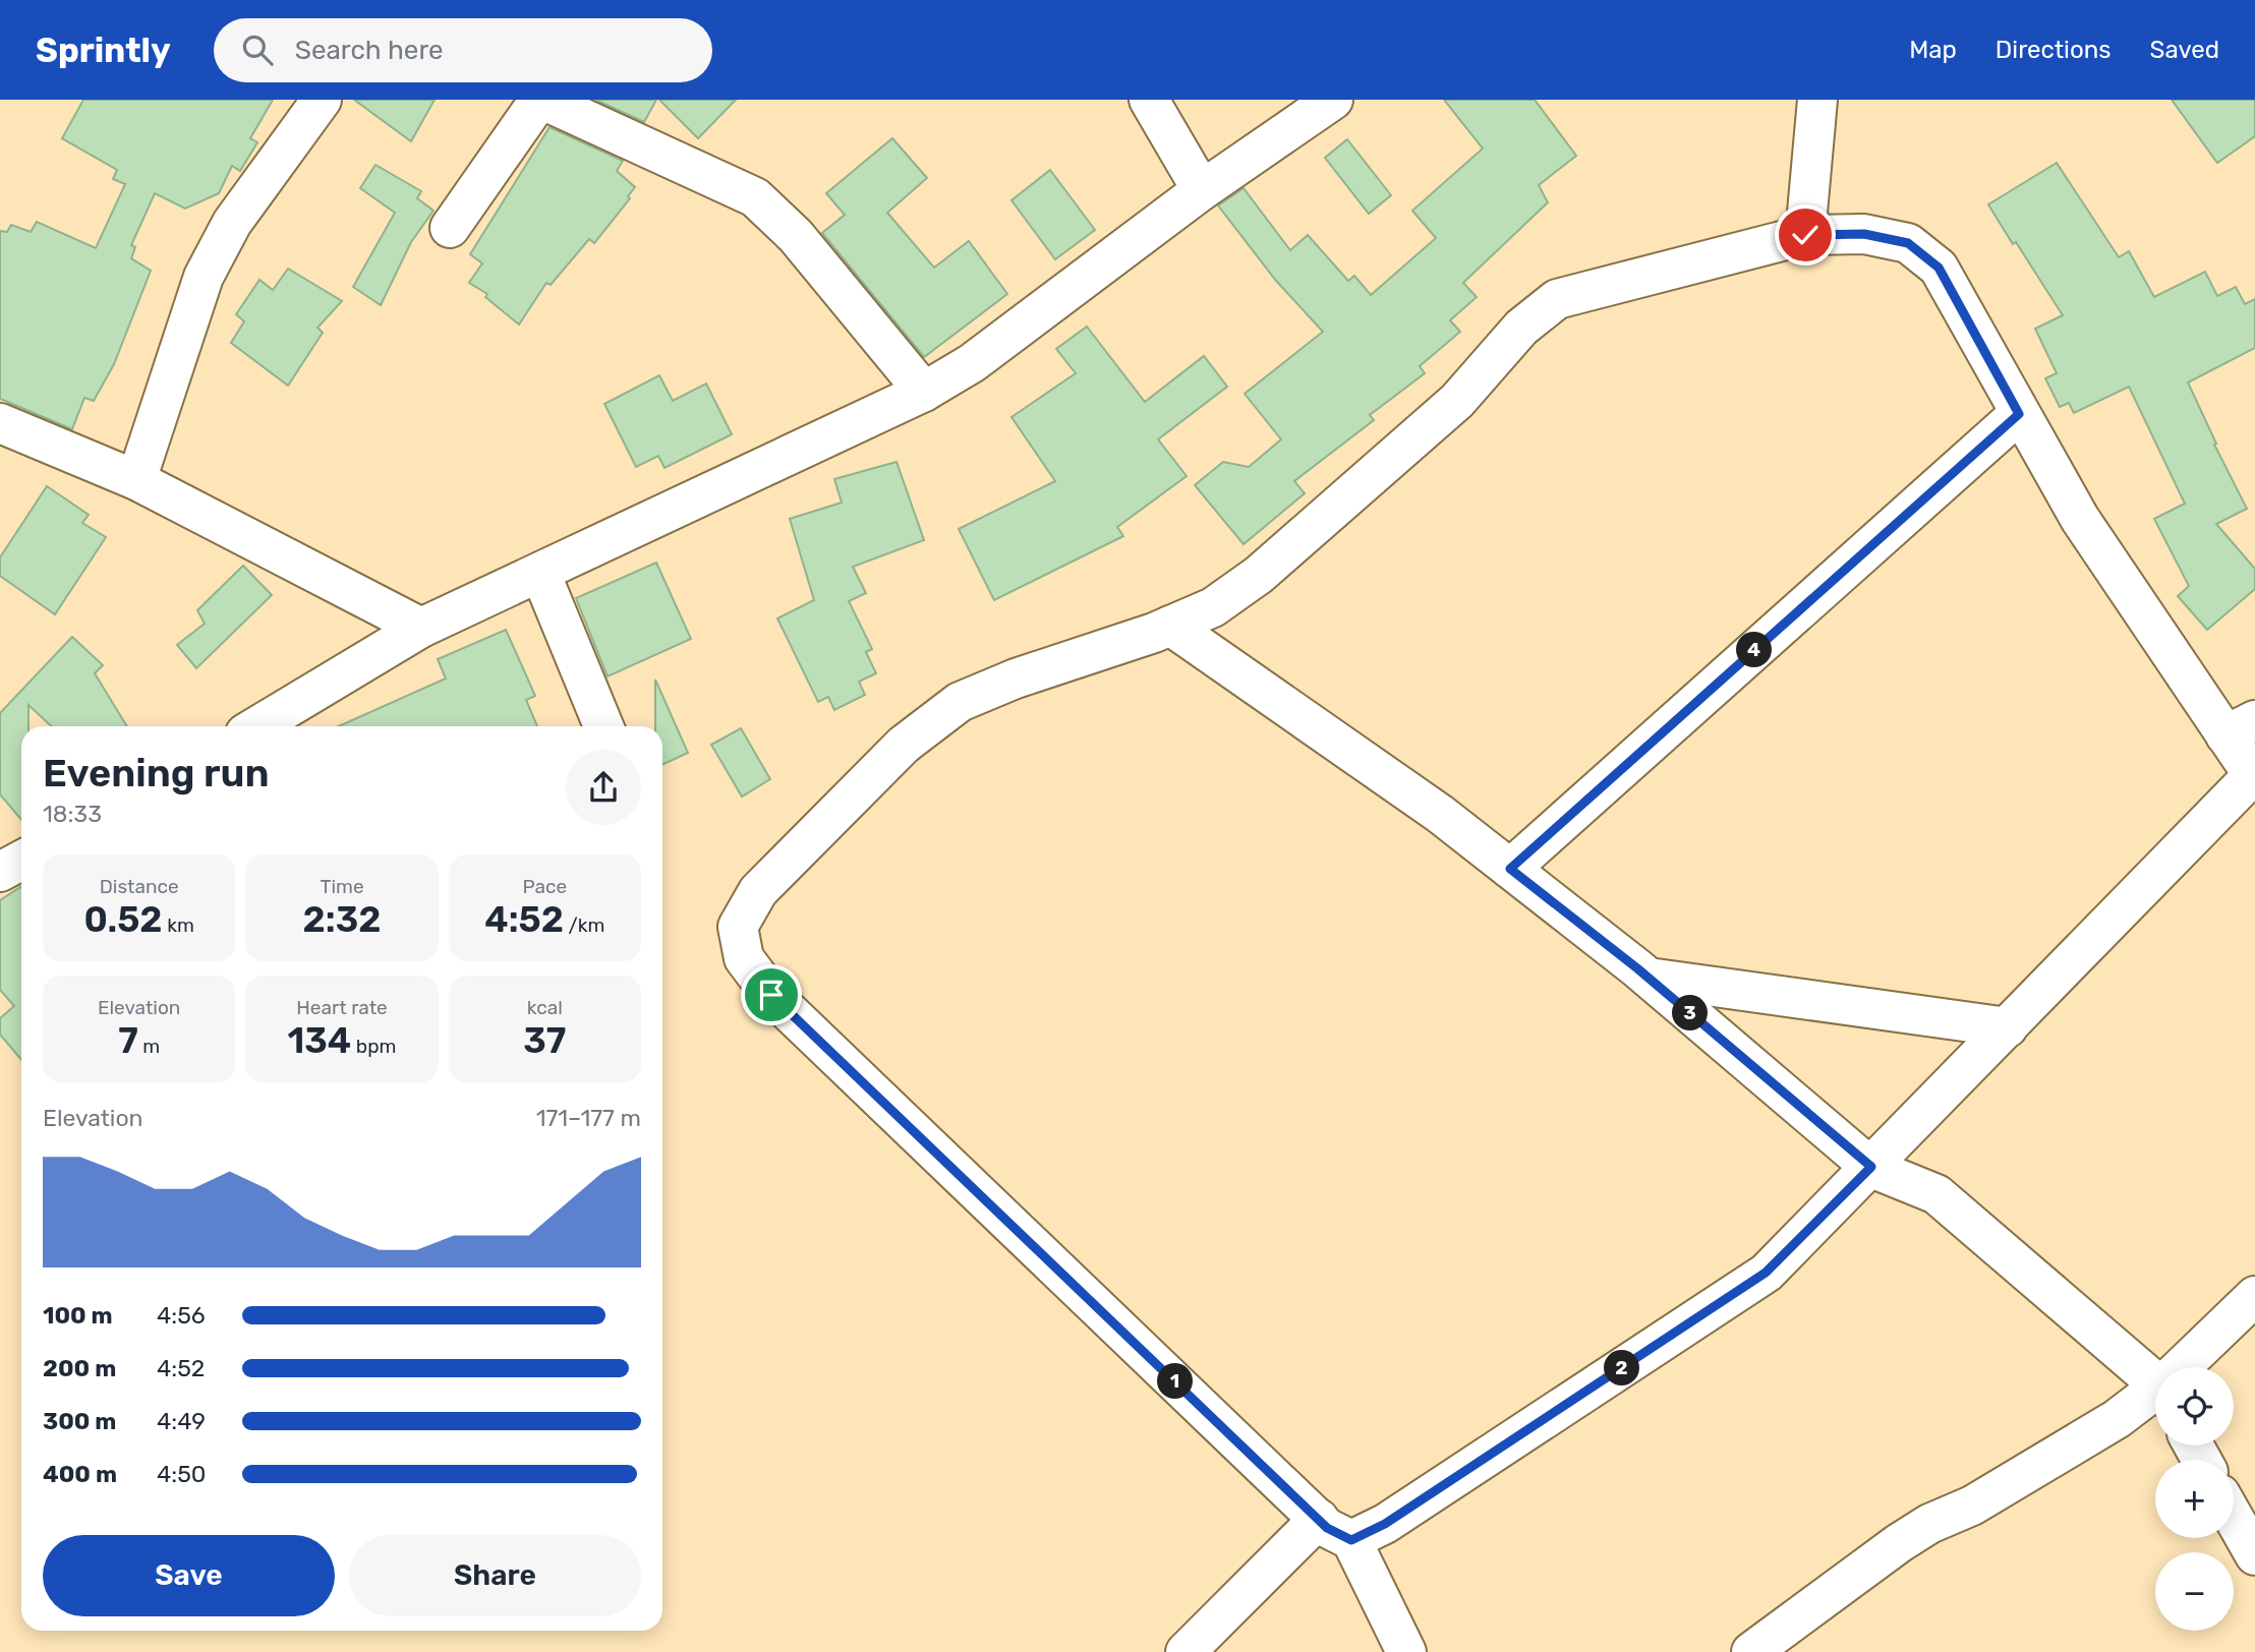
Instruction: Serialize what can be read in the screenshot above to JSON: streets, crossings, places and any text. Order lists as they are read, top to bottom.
{
  "page": {
    "header": "Sprintly",
    "search": "Search here",
    "nav": ["Map", "Directions", "Saved"],
    "pins": [
      "4",
      "3",
      "2",
      "1"
    ],
    "heading": ["Evening run", "18:33"],
    "stats": [
      ["Distance", "0.52 km"],
      ["Time", "2:32"],
      ["Pace", "4:52 /km"],
      ["Elevation", "7 m"],
      ["Heart rate", "134 bpm"],
      ["kcal", "37"]
    ],
    "chart": ["Elevation", "171–177 m"],
    "list": [
      {
        "name": "100 m",
        "note": "4:56"
      },
      {
        "name": "200 m",
        "note": "4:52"
      },
      {
        "name": "300 m",
        "note": "4:49"
      },
      {
        "name": "400 m",
        "note": "4:50"
      }
    ],
    "map_buttons": ["+", "−"],
    "buttons": ["Save", "Share"]
  }
}
